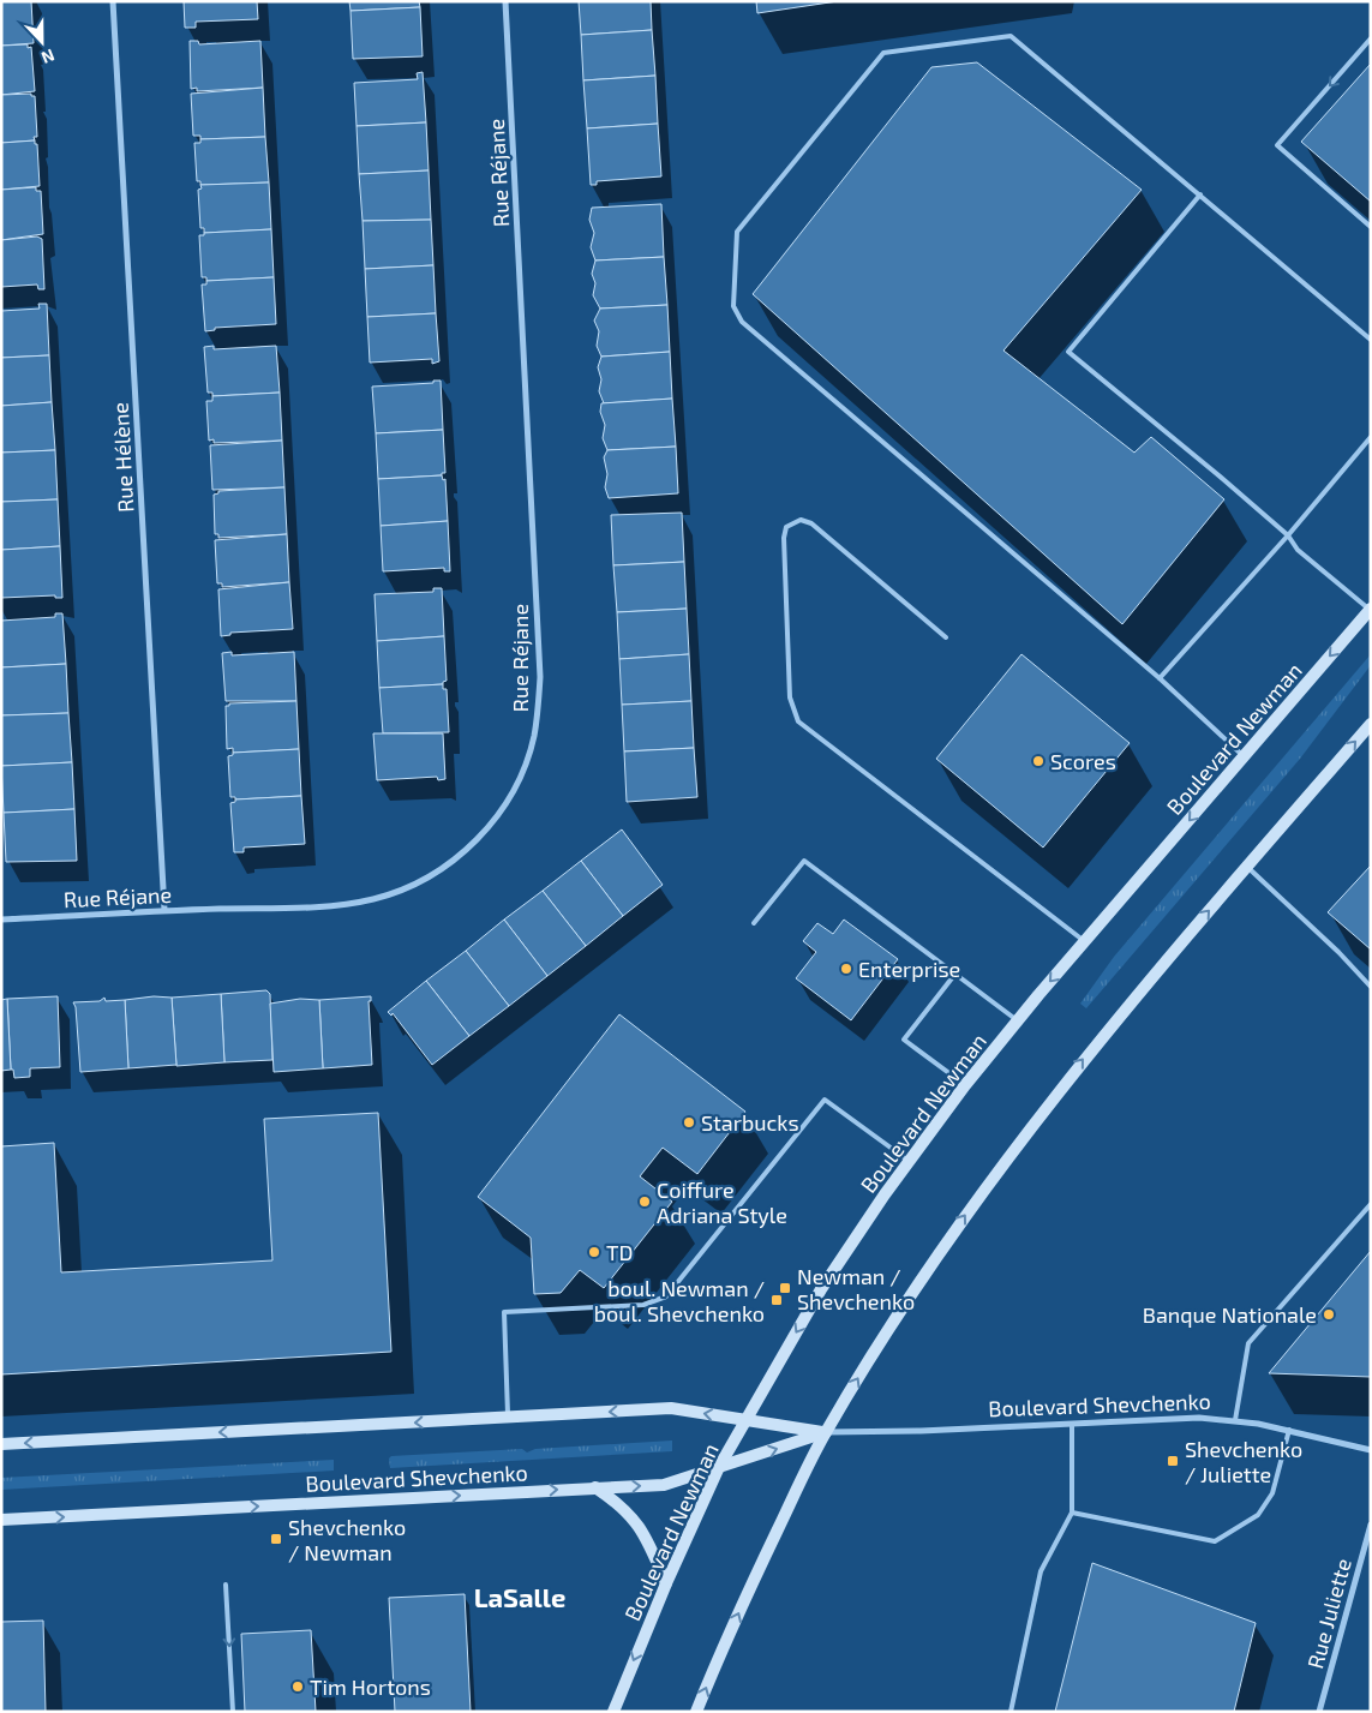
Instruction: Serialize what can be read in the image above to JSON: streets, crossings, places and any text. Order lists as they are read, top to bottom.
{
  "streets": {
    "main road": ["Boulevard Newman", "Boulevard Shevchenko"],
    "street": ["Rue Réjane", "Rue Hélène", "Rue Juliette"]
  },
  "crossings": [
    ["Rue Réjane", "Rue Hélène"],
    ["Boulevard Newman", "Boulevard Shevchenko"]
  ],
  "districts": ["LaSalle"],
  "places": {
    "other": [
      "Scores",
      "Enterprise",
      "Starbucks",
      "Coiffure Adriana Style",
      "TD",
      "Banque Nationale",
      "Tim Hortons"
    ],
    "transit": [
      "Newman / Shevchenko",
      "boul. Newman / boul. Shevchenko",
      "Shevchenko / Juliette",
      "Shevchenko / Newman"
    ]
  },
  "north": "bottom"
}
